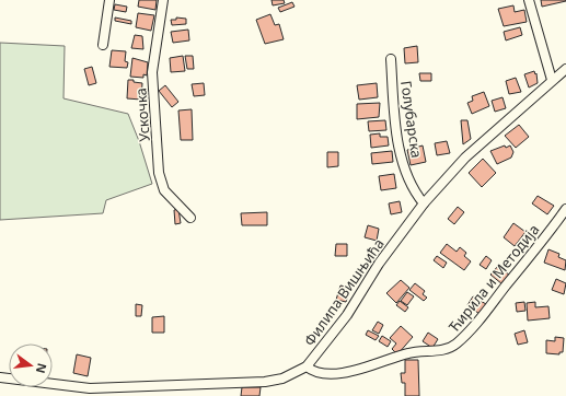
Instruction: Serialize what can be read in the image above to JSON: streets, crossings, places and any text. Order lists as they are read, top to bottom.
{
  "streets": {
    "street": [
      "Ускочка",
      "Голубарска",
      "Ћирила и Методија",
      "Филипа Вишњића"
    ]
  },
  "crossings": [
    ["Голубарска", "Филипа Вишњића"],
    ["Ћирила и Методија", "Филипа Вишњића"]
  ],
  "north": "right"
}
